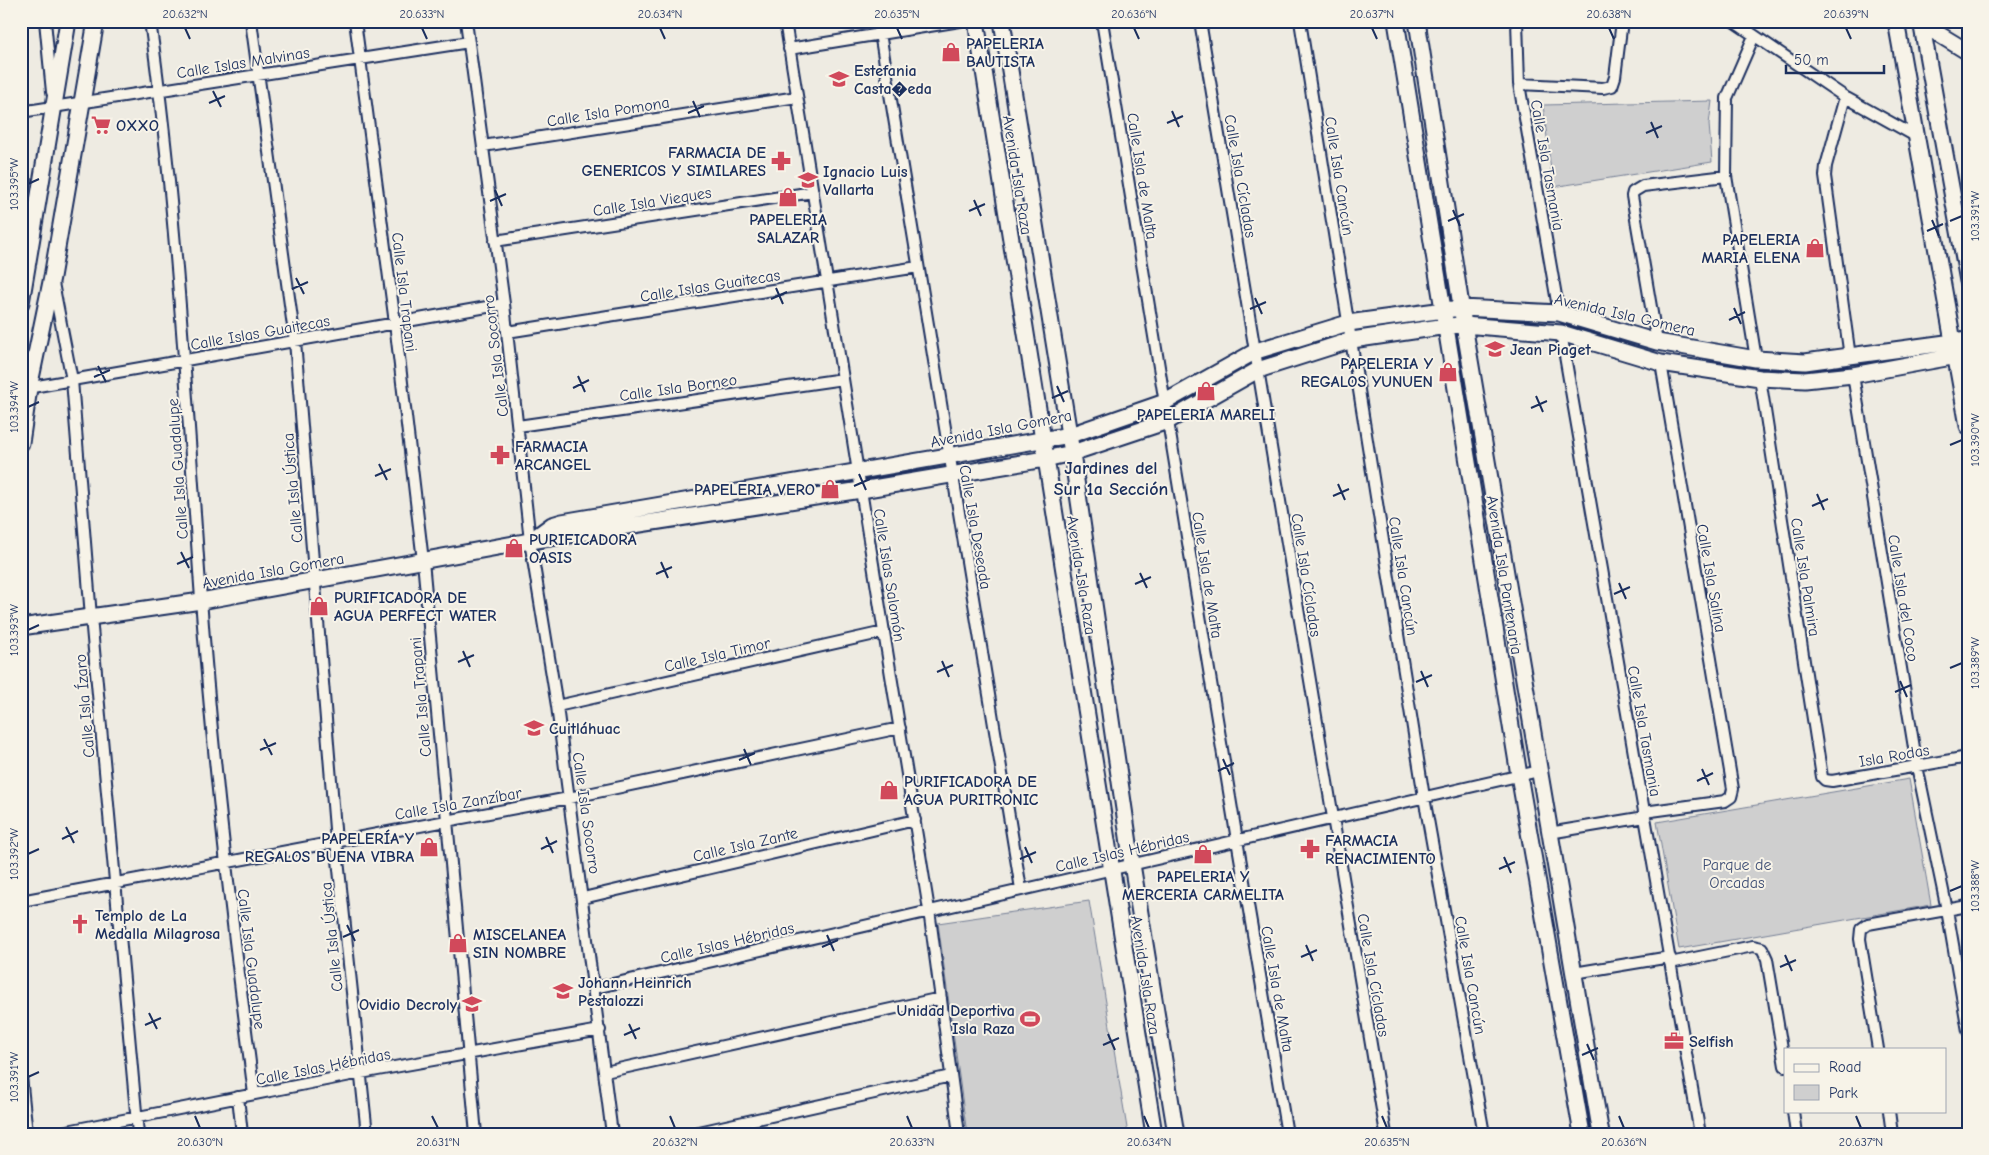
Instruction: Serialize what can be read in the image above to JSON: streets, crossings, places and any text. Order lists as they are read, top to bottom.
{
  "streets": {
    "street": [
      "Calle Islas Malvinas",
      "Calle Isla Pomona",
      "Calle Isla Tasmania",
      "Avenida Isla Raza",
      "Calle Isla de Malta",
      "Calle Isla Cícladas",
      "Calle Isla Cancún",
      "Calle Isla Vieques",
      "Calle Islas Guaitecas",
      "Calle Isla Trapani",
      "Avenida Isla Gomera",
      "Calle Isla Socorro",
      "Calle Isla Borneo",
      "Calle Isla Guadalupe",
      "Calle Isla Ústica",
      "Calle Isla Deseada",
      "Calle Islas Salomón",
      "Avenida Isla Pantenaria",
      "Calle Isla Palmira",
      "Calle Isla Salina",
      "Calle Isla del Coco",
      "Calle Isla Timor",
      "Calle Isla Ízaro",
      "Isla Rodas",
      "Calle Isla Zanzíbar",
      "Calle Isla Zante",
      "Calle Islas Hébridas"
    ]
  },
  "crossings": [
    ["Calle Islas Malvinas", "Calle Isla Trapani"],
    ["Calle Islas Malvinas", "Calle Isla Socorro"],
    ["Calle Islas Malvinas", "Calle Isla Guadalupe"],
    ["Calle Islas Malvinas", "Calle Isla Ústica"],
    ["Calle Isla Pomona", "Calle Isla Socorro"],
    ["Calle Isla Pomona", "Calle Islas Salomón"],
    ["Calle Isla Tasmania", "Avenida Isla Gomera"],
    ["Calle Isla Tasmania", "Calle Isla Salina"],
    ["Avenida Isla Raza", "Avenida Isla Gomera"],
    ["Avenida Isla Raza", "Calle Islas Hébridas"],
    ["Calle Isla de Malta", "Avenida Isla Gomera"],
    ["Calle Isla de Malta", "Calle Islas Hébridas"],
    ["Calle Isla Cícladas", "Avenida Isla Gomera"],
    ["Calle Isla Cícladas", "Calle Islas Hébridas"],
    ["Calle Isla Cancún", "Avenida Isla Gomera"],
    ["Calle Isla Cancún", "Calle Islas Hébridas"],
    ["Calle Isla Vieques", "Calle Isla Socorro"],
    ["Calle Isla Vieques", "Calle Islas Salomón"],
    ["Calle Islas Guaitecas", "Calle Isla Trapani"],
    ["Calle Islas Guaitecas", "Calle Isla Socorro"],
    ["Calle Islas Guaitecas", "Calle Isla Guadalupe"],
    ["Calle Islas Guaitecas", "Calle Isla Ústica"],
    ["Calle Islas Guaitecas", "Calle Isla Deseada"],
    ["Calle Islas Guaitecas", "Calle Islas Salomón"],
    ["Calle Islas Guaitecas", "Calle Isla Ízaro"],
    ["Calle Isla Trapani", "Avenida Isla Gomera"],
    ["Calle Isla Trapani", "Calle Isla Zanzíbar"],
    ["Calle Isla Trapani", "Calle Islas Hébridas"],
    ["Avenida Isla Gomera", "Calle Isla Socorro"],
    ["Avenida Isla Gomera", "Calle Isla Guadalupe"],
    ["Avenida Isla Gomera", "Calle Isla Ústica"],
    ["Avenida Isla Gomera", "Calle Isla Deseada"],
    ["Avenida Isla Gomera", "Calle Islas Salomón"],
    ["Avenida Isla Gomera", "Avenida Isla Pantenaria"],
    ["Avenida Isla Gomera", "Calle Isla Palmira"],
    ["Avenida Isla Gomera", "Calle Isla Salina"],
    ["Avenida Isla Gomera", "Calle Isla del Coco"],
    ["Avenida Isla Gomera", "Calle Isla Ízaro"],
    ["Calle Isla Socorro", "Calle Isla Borneo"],
    ["Calle Isla Socorro", "Calle Isla Timor"],
    ["Calle Isla Socorro", "Calle Isla Zanzíbar"],
    ["Calle Isla Socorro", "Calle Isla Zante"],
    ["Calle Isla Socorro", "Calle Islas Hébridas"],
    ["Calle Isla Borneo", "Calle Islas Salomón"],
    ["Calle Isla Guadalupe", "Calle Isla Zanzíbar"],
    ["Calle Isla Guadalupe", "Calle Islas Hébridas"],
    ["Calle Isla Ústica", "Calle Isla Zanzíbar"],
    ["Calle Isla Ústica", "Calle Islas Hébridas"],
    ["Calle Isla Deseada", "Calle Islas Hébridas"],
    ["Calle Islas Salomón", "Calle Isla Timor"],
    ["Calle Islas Salomón", "Calle Isla Zanzíbar"],
    ["Calle Islas Salomón", "Calle Isla Zante"],
    ["Calle Islas Salomón", "Calle Islas Hébridas"],
    ["Avenida Isla Pantenaria", "Calle Islas Hébridas"],
    ["Calle Isla Palmira", "Isla Rodas"],
    ["Calle Isla del Coco", "Isla Rodas"],
    ["Calle Isla Ízaro", "Calle Isla Zanzíbar"],
    ["Calle Isla Ízaro", "Calle Islas Hébridas"]
  ],
  "districts": ["Jardines del Sur 1a Sección"],
  "parks": ["Parque de Orcadas"],
  "places": {
    "shop": [
      "PAPELERIA BAUTISTA",
      "PAPELERIA SALAZAR",
      "PAPELERIA MARIA ELENA",
      "PAPELERIA Y REGALOS YUNUEN",
      "PAPELERIA MARELI",
      "PAPELERIA VERO",
      "PURIFICADORA OASIS",
      "PURIFICADORA DE AGUA PERFECT WATER",
      "PURIFICADORA DE AGUA PURITRONIC",
      "PAPELERÍA Y REGALOS BUENA VIBRA",
      "PAPELERIA Y MERCERIA CARMELITA",
      "MISCELANEA SIN NOMBRE"
    ],
    "school or university": [
      "Estefania Casta�eda",
      "Ignacio Luis Vallarta",
      "Jean Piaget",
      "Cuitláhuac",
      "Johann Heinrich Pestalozzi",
      "Ovidio Decroly"
    ],
    "supermarket": ["OXXO"],
    "pharmacy": ["FARMACIA DE GENERICOS Y SIMILARES", "FARMACIA ARCANGEL", "FARMACIA RENACIMIENTO"],
    "church": ["Templo de La Medalla Milagrosa"],
    "sports": ["Unidad Deportiva Isla Raza"],
    "office": ["Selfish"]
  },
  "legend": ["Road", "Park"],
  "scale_bar": "50 m",
  "coordinates": [
    "20.632°N",
    "20.633°N",
    "20.634°N",
    "20.635°N",
    "20.636°N",
    "20.637°N",
    "20.638°N",
    "20.639°N",
    "103.395°W",
    "103.391°W",
    "103.394°W",
    "103.390°W",
    "103.393°W",
    "103.389°W",
    "103.392°W",
    "103.388°W",
    "20.630°N",
    "20.631°N"
  ]
}
